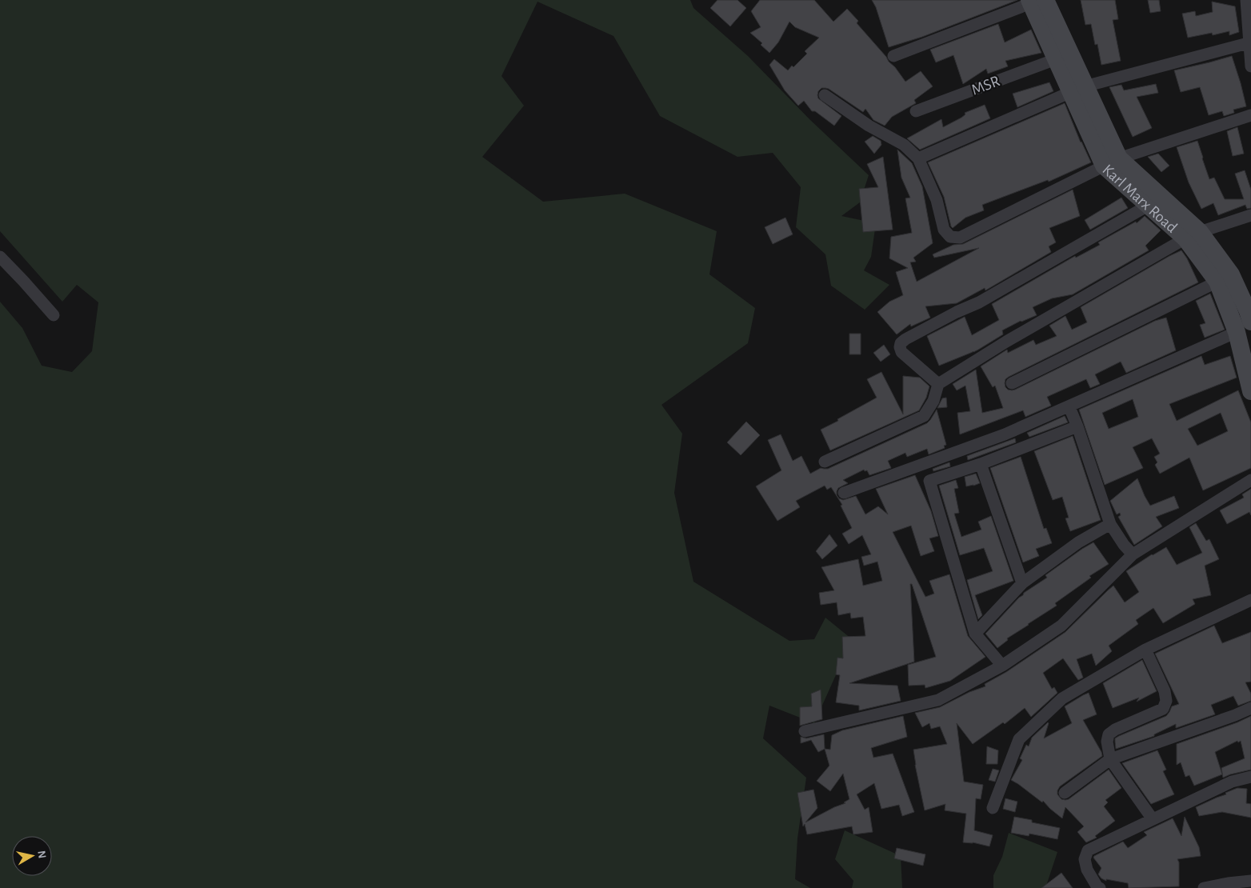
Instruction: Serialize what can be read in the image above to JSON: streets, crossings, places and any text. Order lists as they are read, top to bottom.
{
  "streets": {
    "main road": ["Karl Marx Road"],
    "street": ["MSR"]
  },
  "crossings": [
    ["MSR", "Karl Marx Road"]
  ],
  "north": "right"
}
